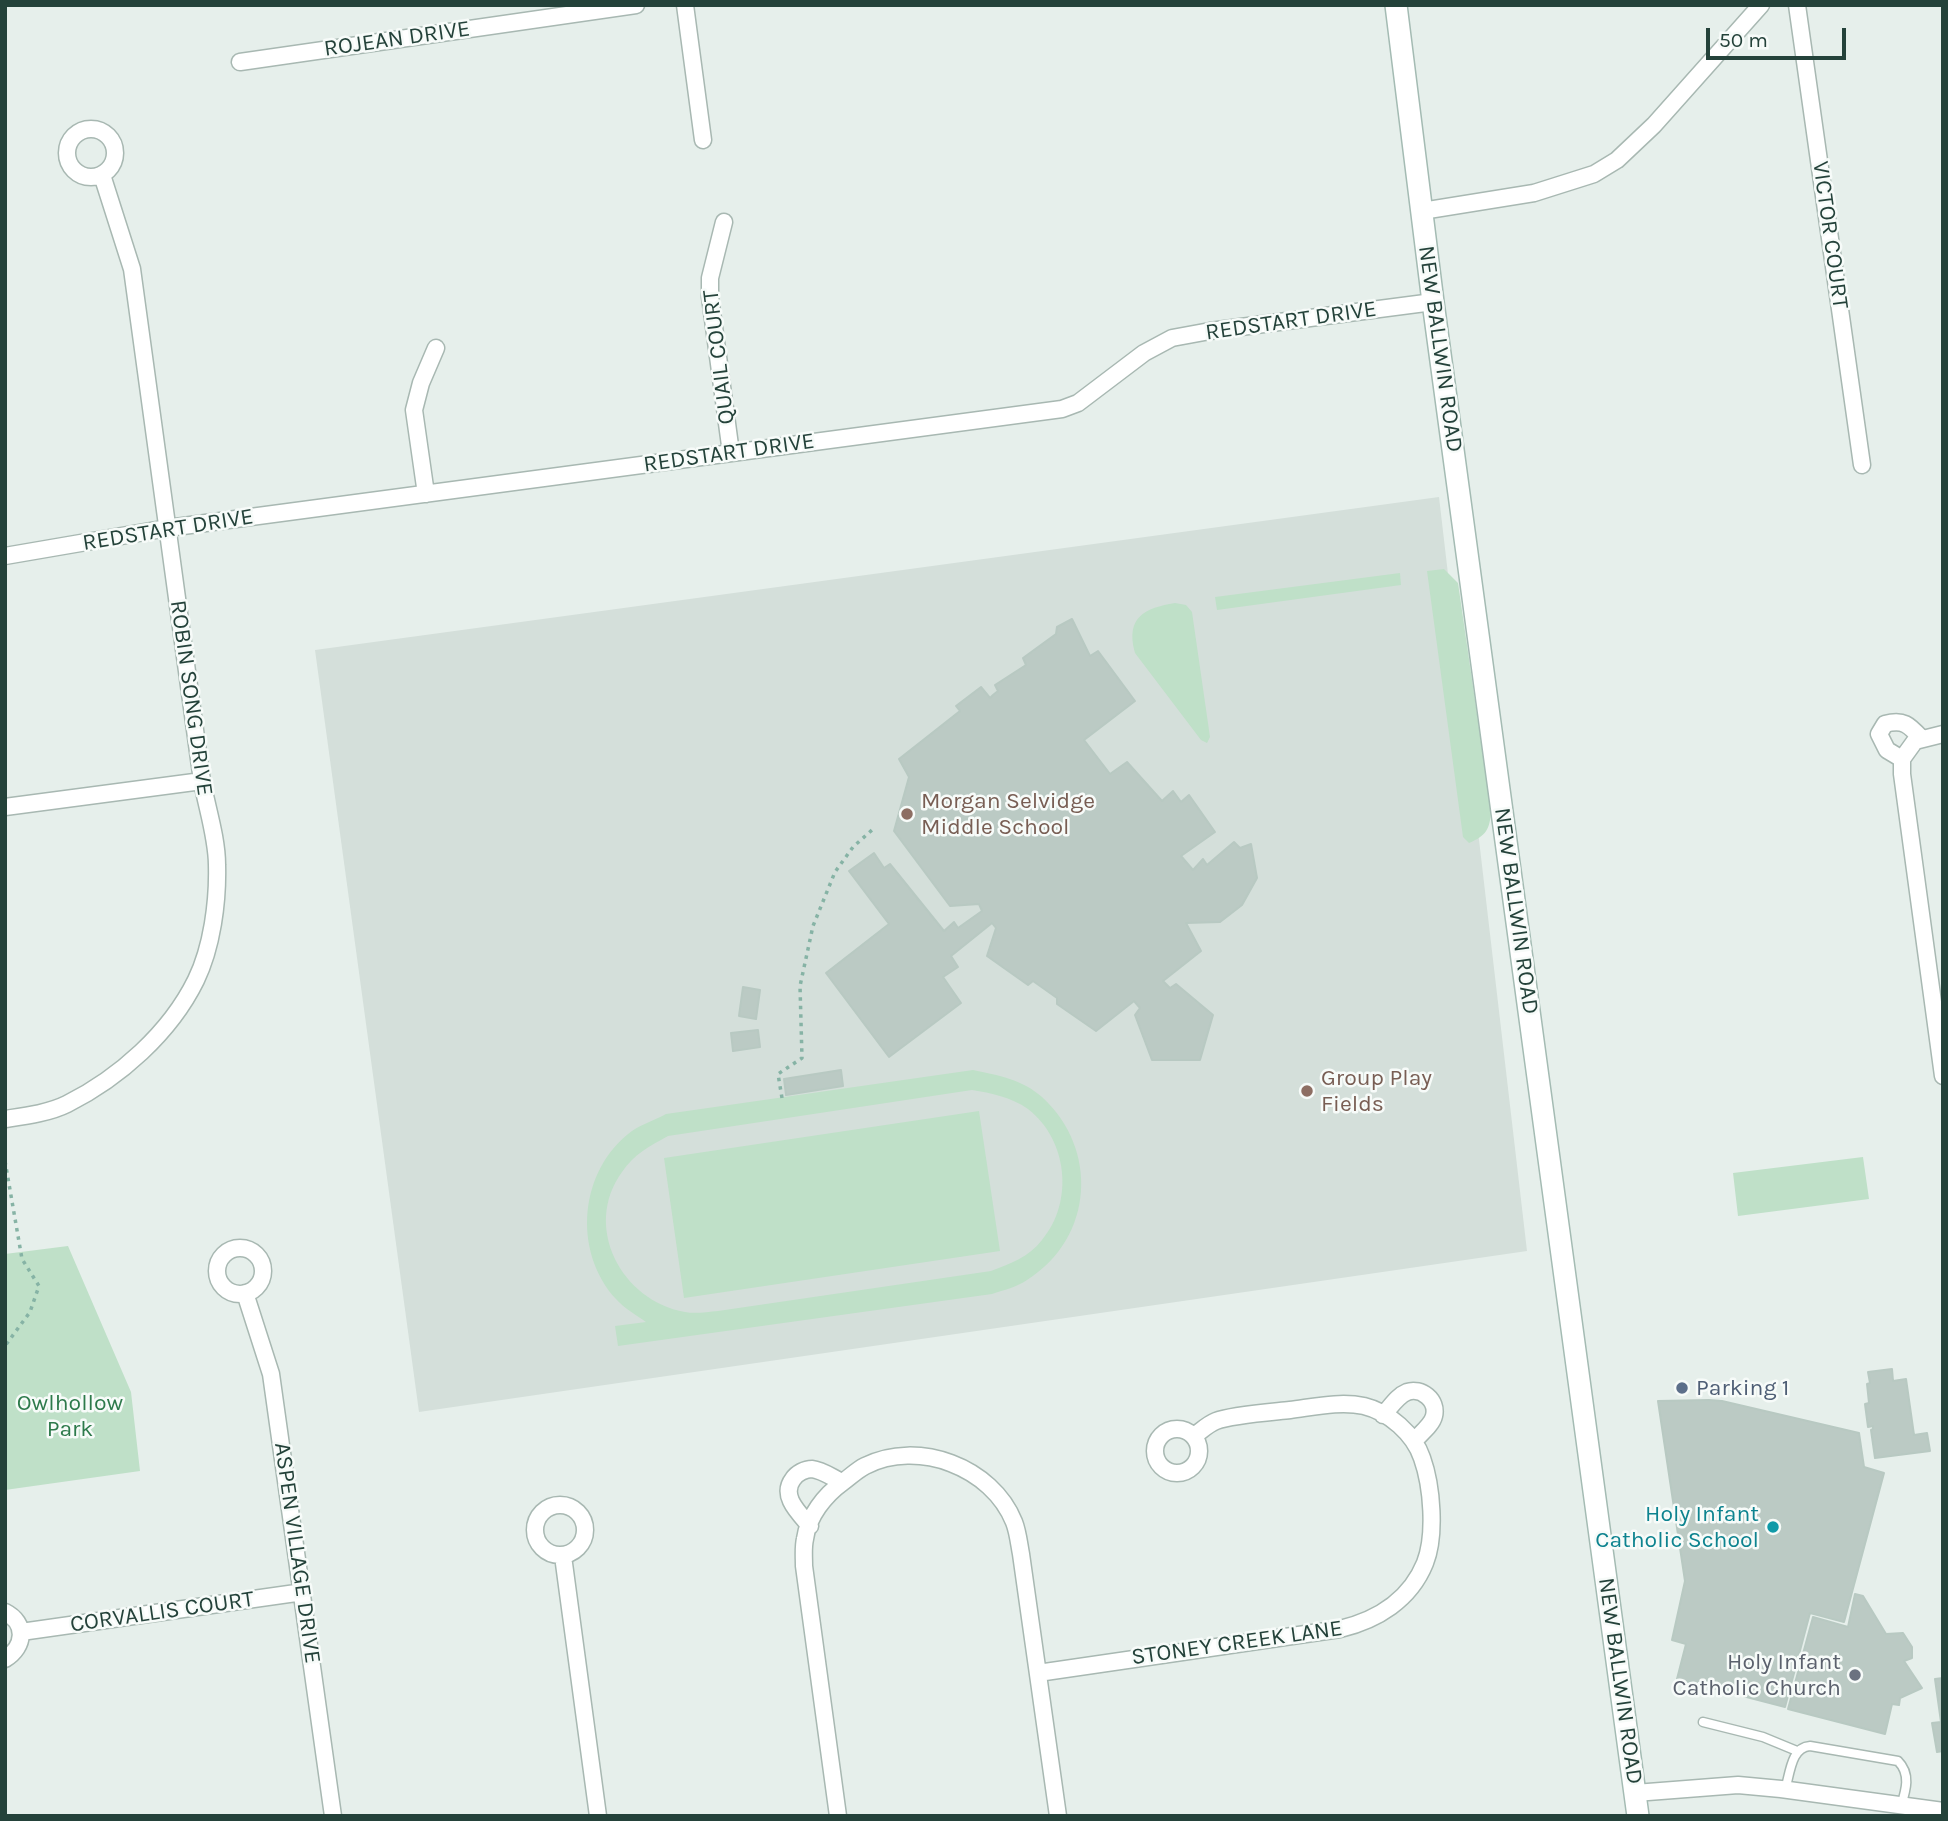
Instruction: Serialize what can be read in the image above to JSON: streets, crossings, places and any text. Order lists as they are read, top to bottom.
{
  "streets": {
    "main road": ["NEW BALLWIN ROAD"],
    "street": [
      "ROJEAN DRIVE",
      "VICTOR COURT",
      "REDSTART DRIVE",
      "QUAIL COURT",
      "ROBIN SONG DRIVE",
      "ASPEN VILLAGE DRIVE",
      "CORVALLIS COURT",
      "STONEY CREEK LANE"
    ]
  },
  "crossings": [
    ["REDSTART DRIVE", "NEW BALLWIN ROAD"],
    ["REDSTART DRIVE", "QUAIL COURT"],
    ["REDSTART DRIVE", "ROBIN SONG DRIVE"],
    ["ASPEN VILLAGE DRIVE", "CORVALLIS COURT"]
  ],
  "parks": ["Owlhollow Park"],
  "places": [
    "Morgan Selvidge Middle School",
    "Group Play Fields",
    "Parking 1",
    "Holy Infant Catholic School",
    "Holy Infant Catholic Church"
  ],
  "scale_bar": "50 m"
}
